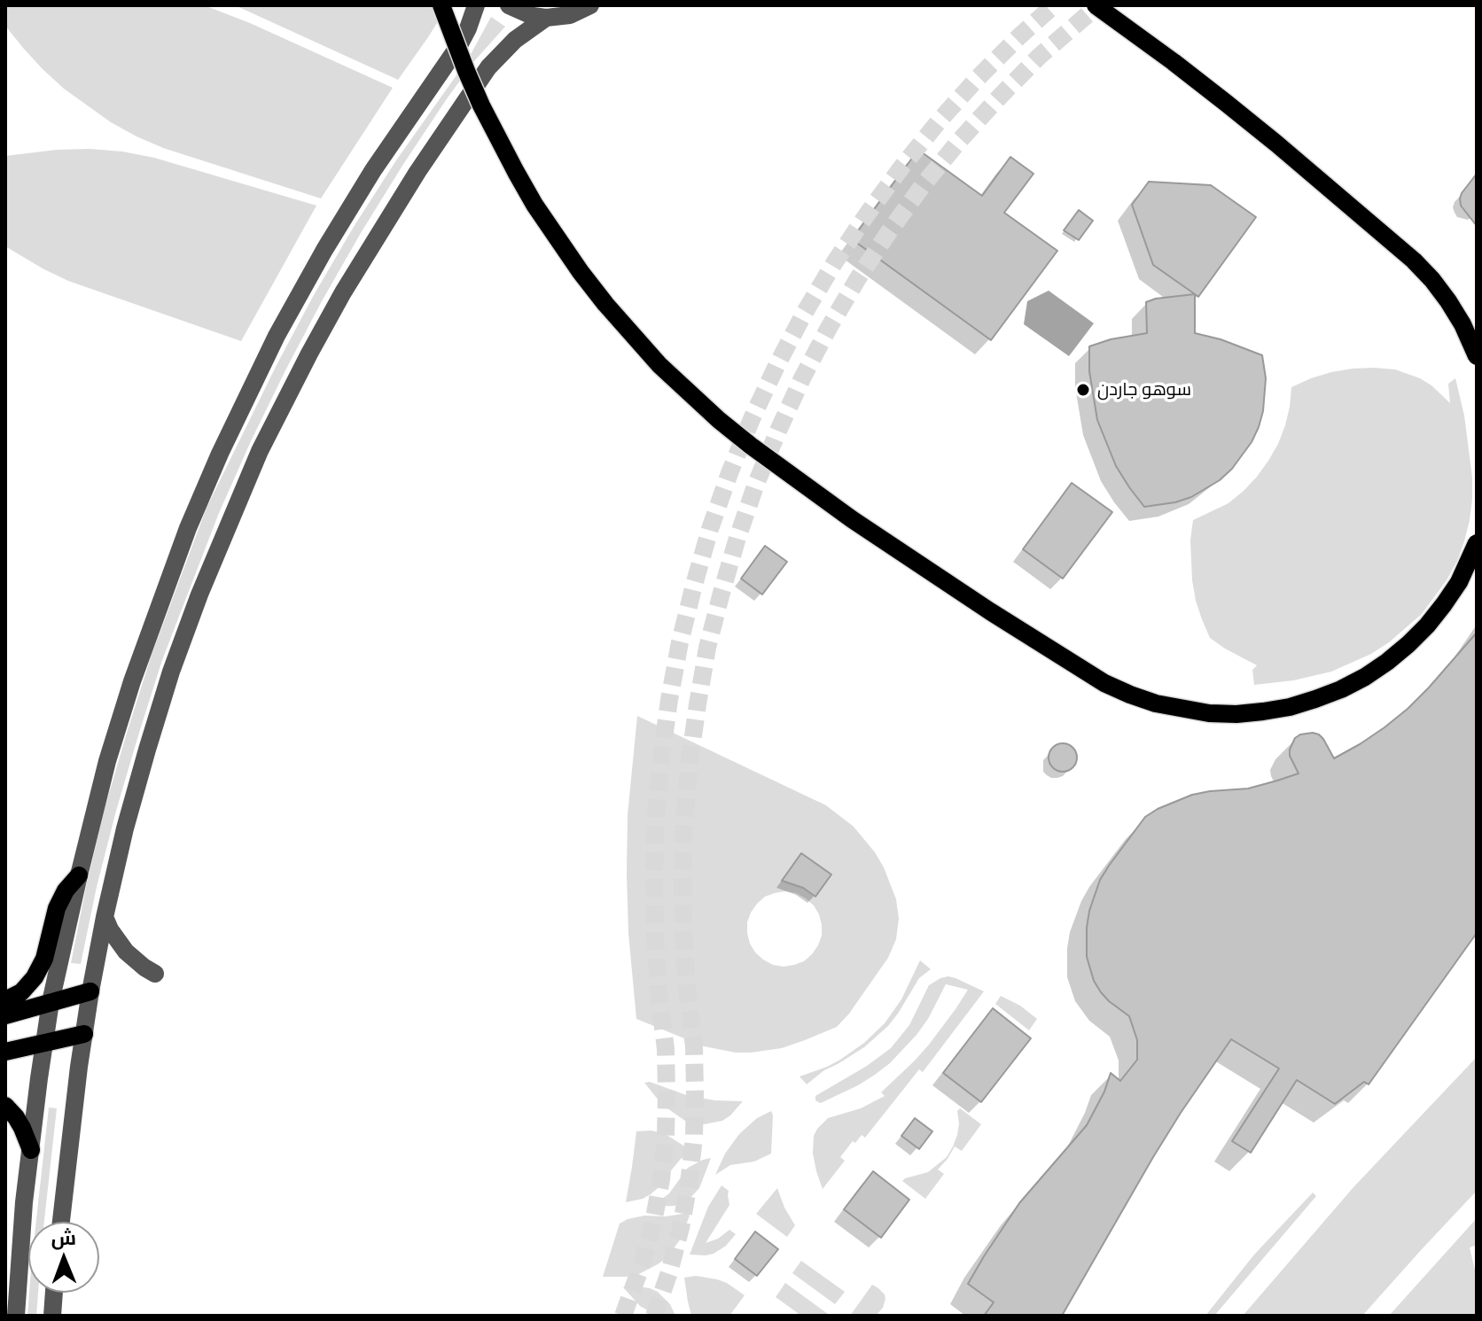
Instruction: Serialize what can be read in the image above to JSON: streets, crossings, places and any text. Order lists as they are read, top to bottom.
{
  "places": ["سوهو جاردن"],
  "north": "top"
}
